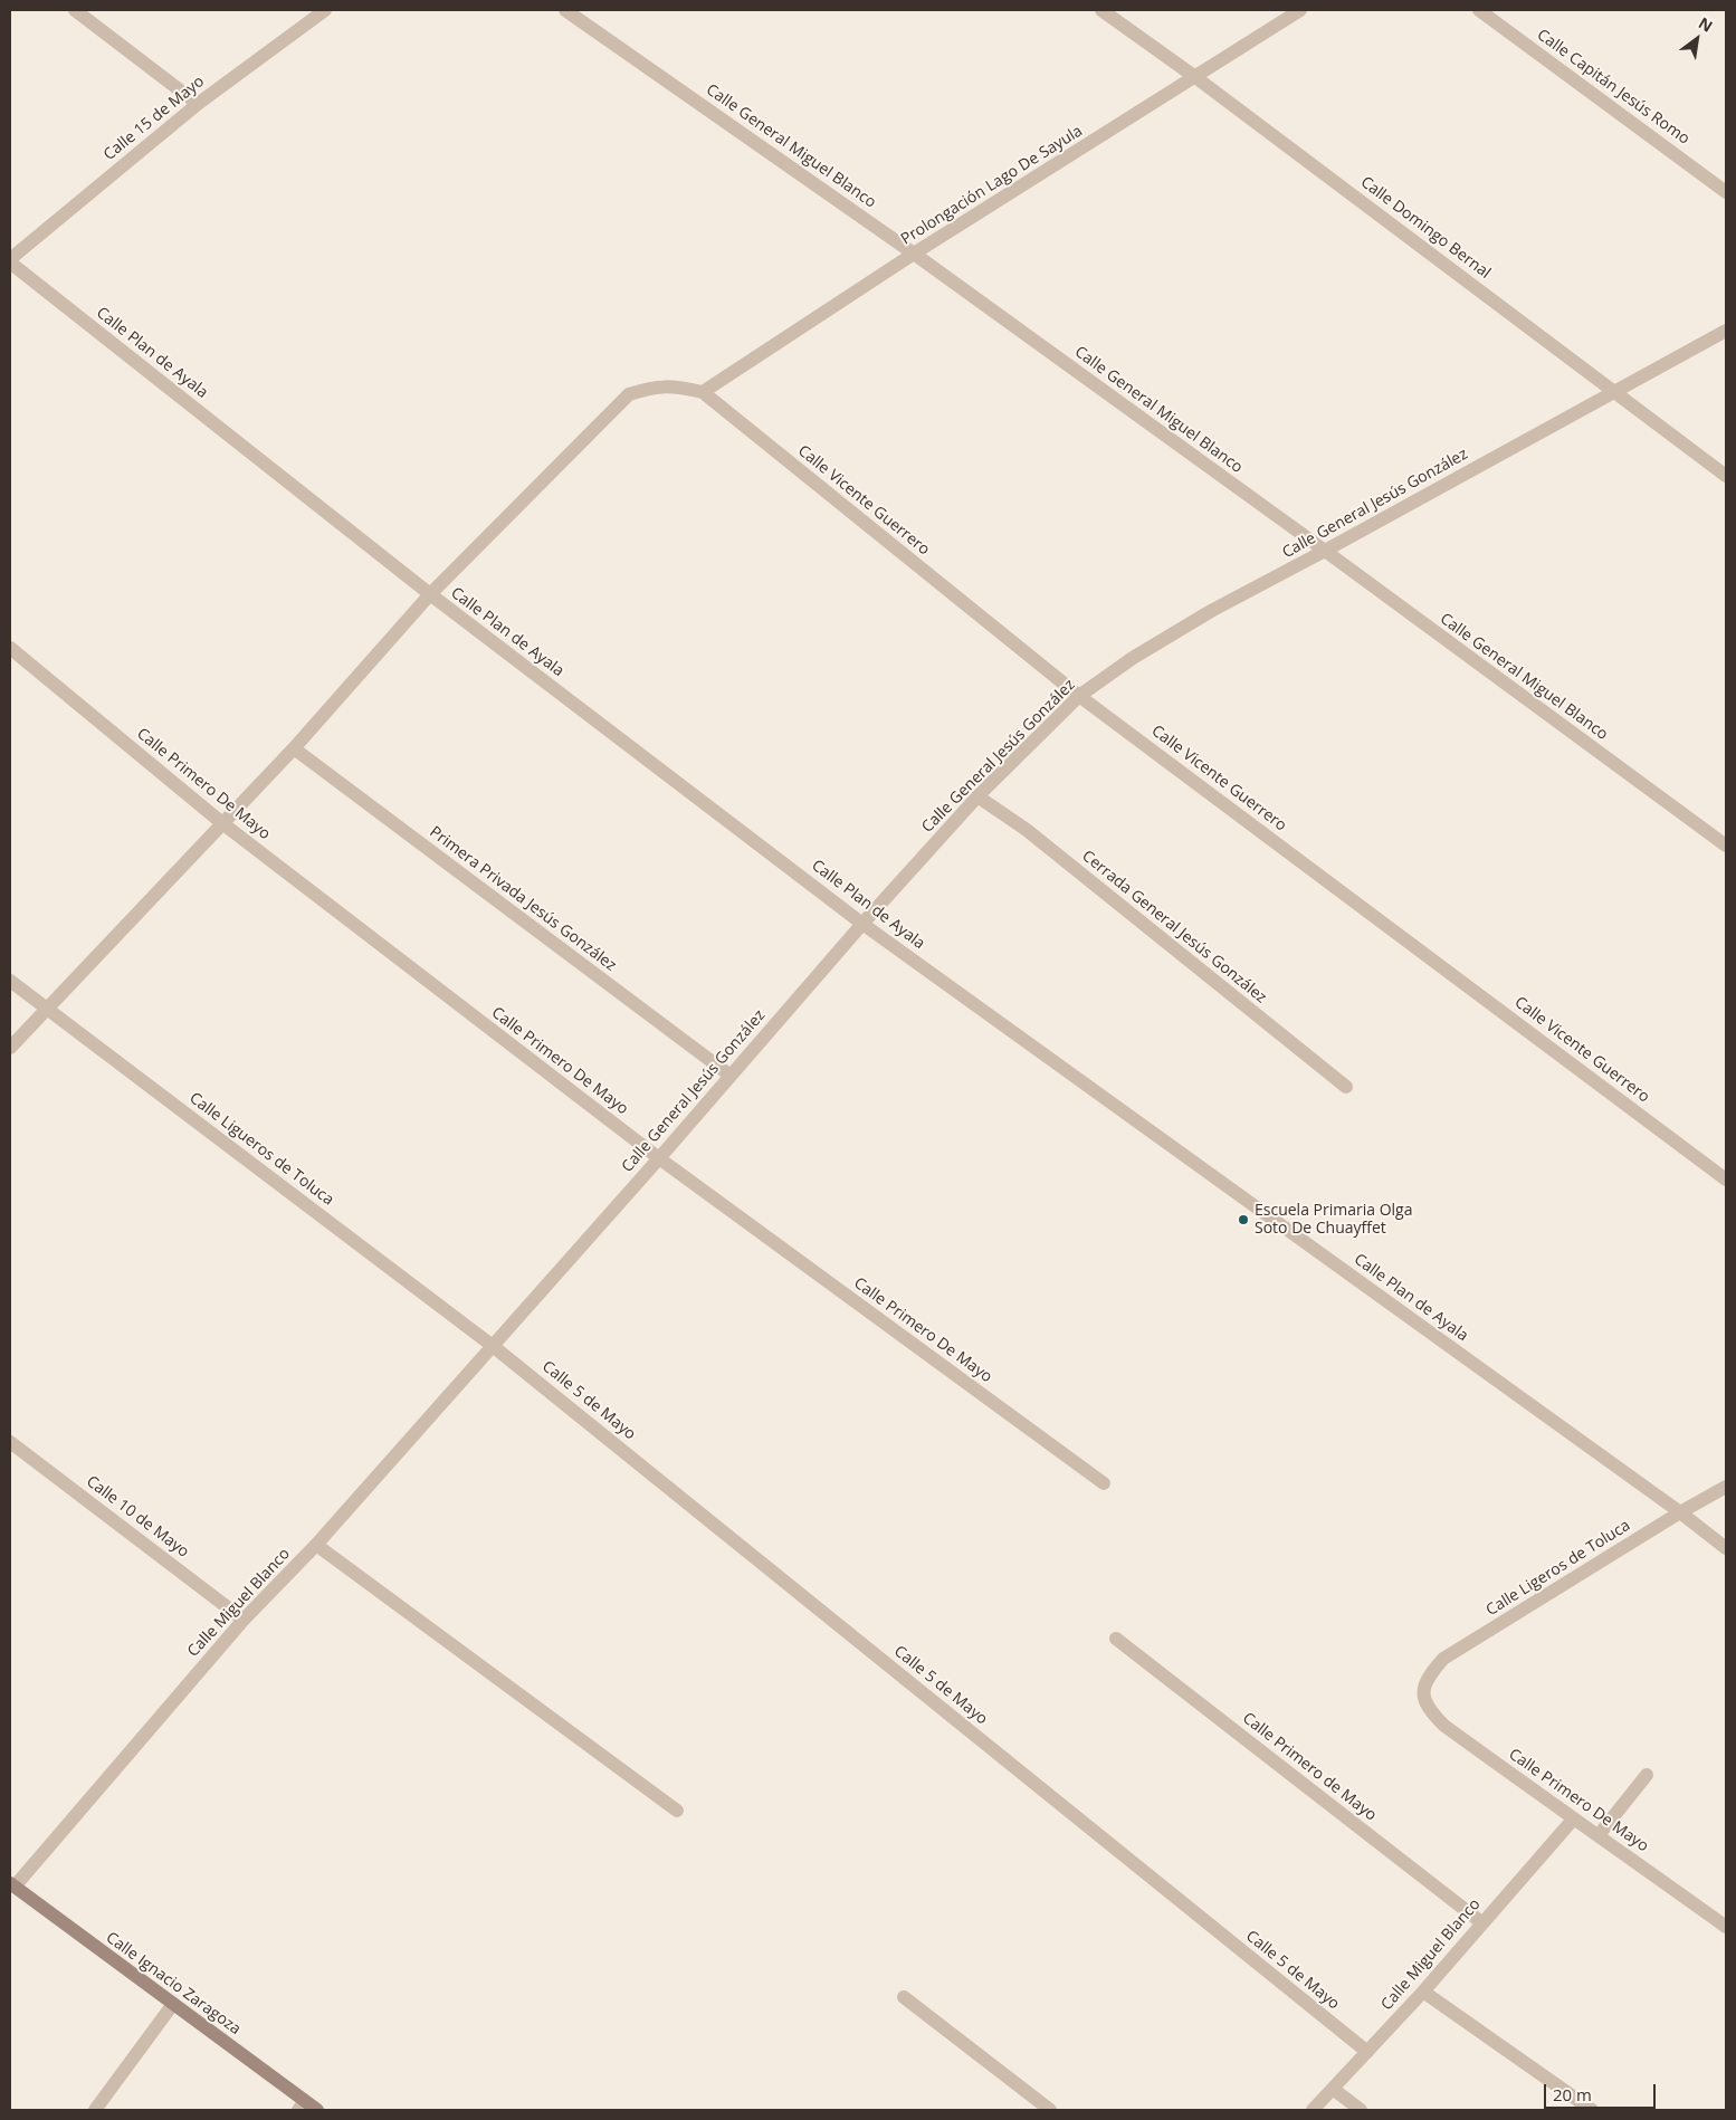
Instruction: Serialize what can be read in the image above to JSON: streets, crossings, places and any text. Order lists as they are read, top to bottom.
{
  "streets": {
    "main road": ["Calle Ignacio Zaragoza"],
    "street": [
      "Calle Capitán Jesús Romo",
      "Calle 15 de Mayo",
      "Calle General Miguel Blanco",
      "Prolongación Lago De Sayula",
      "Calle Domingo Bernal",
      "Calle Plan de Ayala",
      "Calle Vicente Guerrero",
      "Calle General Jesús González",
      "Calle Primero De Mayo",
      "Primera Privada Jesús González",
      "Cerrada General Jesús González",
      "Calle Ligueros de Toluca",
      "Calle 5 de Mayo",
      "Calle 10 de Mayo",
      "Calle Ligeros de Toluca",
      "Calle Miguel Blanco",
      "Calle Primero de Mayo"
    ]
  },
  "crossings": [
    ["Calle 15 de Mayo", "Calle Plan de Ayala"],
    ["Calle General Miguel Blanco", "Prolongación Lago De Sayula"],
    ["Calle General Miguel Blanco", "Calle General Jesús González"],
    ["Prolongación Lago De Sayula", "Calle Domingo Bernal"],
    ["Prolongación Lago De Sayula", "Calle Vicente Guerrero"],
    ["Calle Domingo Bernal", "Calle General Jesús González"],
    ["Calle Plan de Ayala", "Calle General Jesús González"],
    ["Calle Plan de Ayala", "Calle Ligeros de Toluca"],
    ["Calle Vicente Guerrero", "Calle General Jesús González"],
    ["Calle General Jesús González", "Calle Primero De Mayo"],
    ["Calle General Jesús González", "Primera Privada Jesús González"],
    ["Calle General Jesús González", "Cerrada General Jesús González"],
    ["Calle General Jesús González", "Calle Ligueros de Toluca"],
    ["Calle General Jesús González", "Calle 5 de Mayo"],
    ["Calle General Jesús González", "Calle Miguel Blanco"],
    ["Calle Primero De Mayo", "Calle Ligeros de Toluca"],
    ["Calle Primero De Mayo", "Calle Miguel Blanco"],
    ["Calle Ligueros de Toluca", "Calle 5 de Mayo"],
    ["Calle Ligueros de Toluca", "Calle Miguel Blanco"],
    ["Calle 5 de Mayo", "Calle Miguel Blanco"],
    ["Calle 10 de Mayo", "Calle Miguel Blanco"],
    ["Calle Miguel Blanco", "Calle Primero de Mayo"],
    ["Calle Miguel Blanco", "Calle Ignacio Zaragoza"]
  ],
  "places": ["Escuela Primaria Olga Soto De Chuayffet"],
  "scale_bar": "20 m",
  "north": "top right"
}
